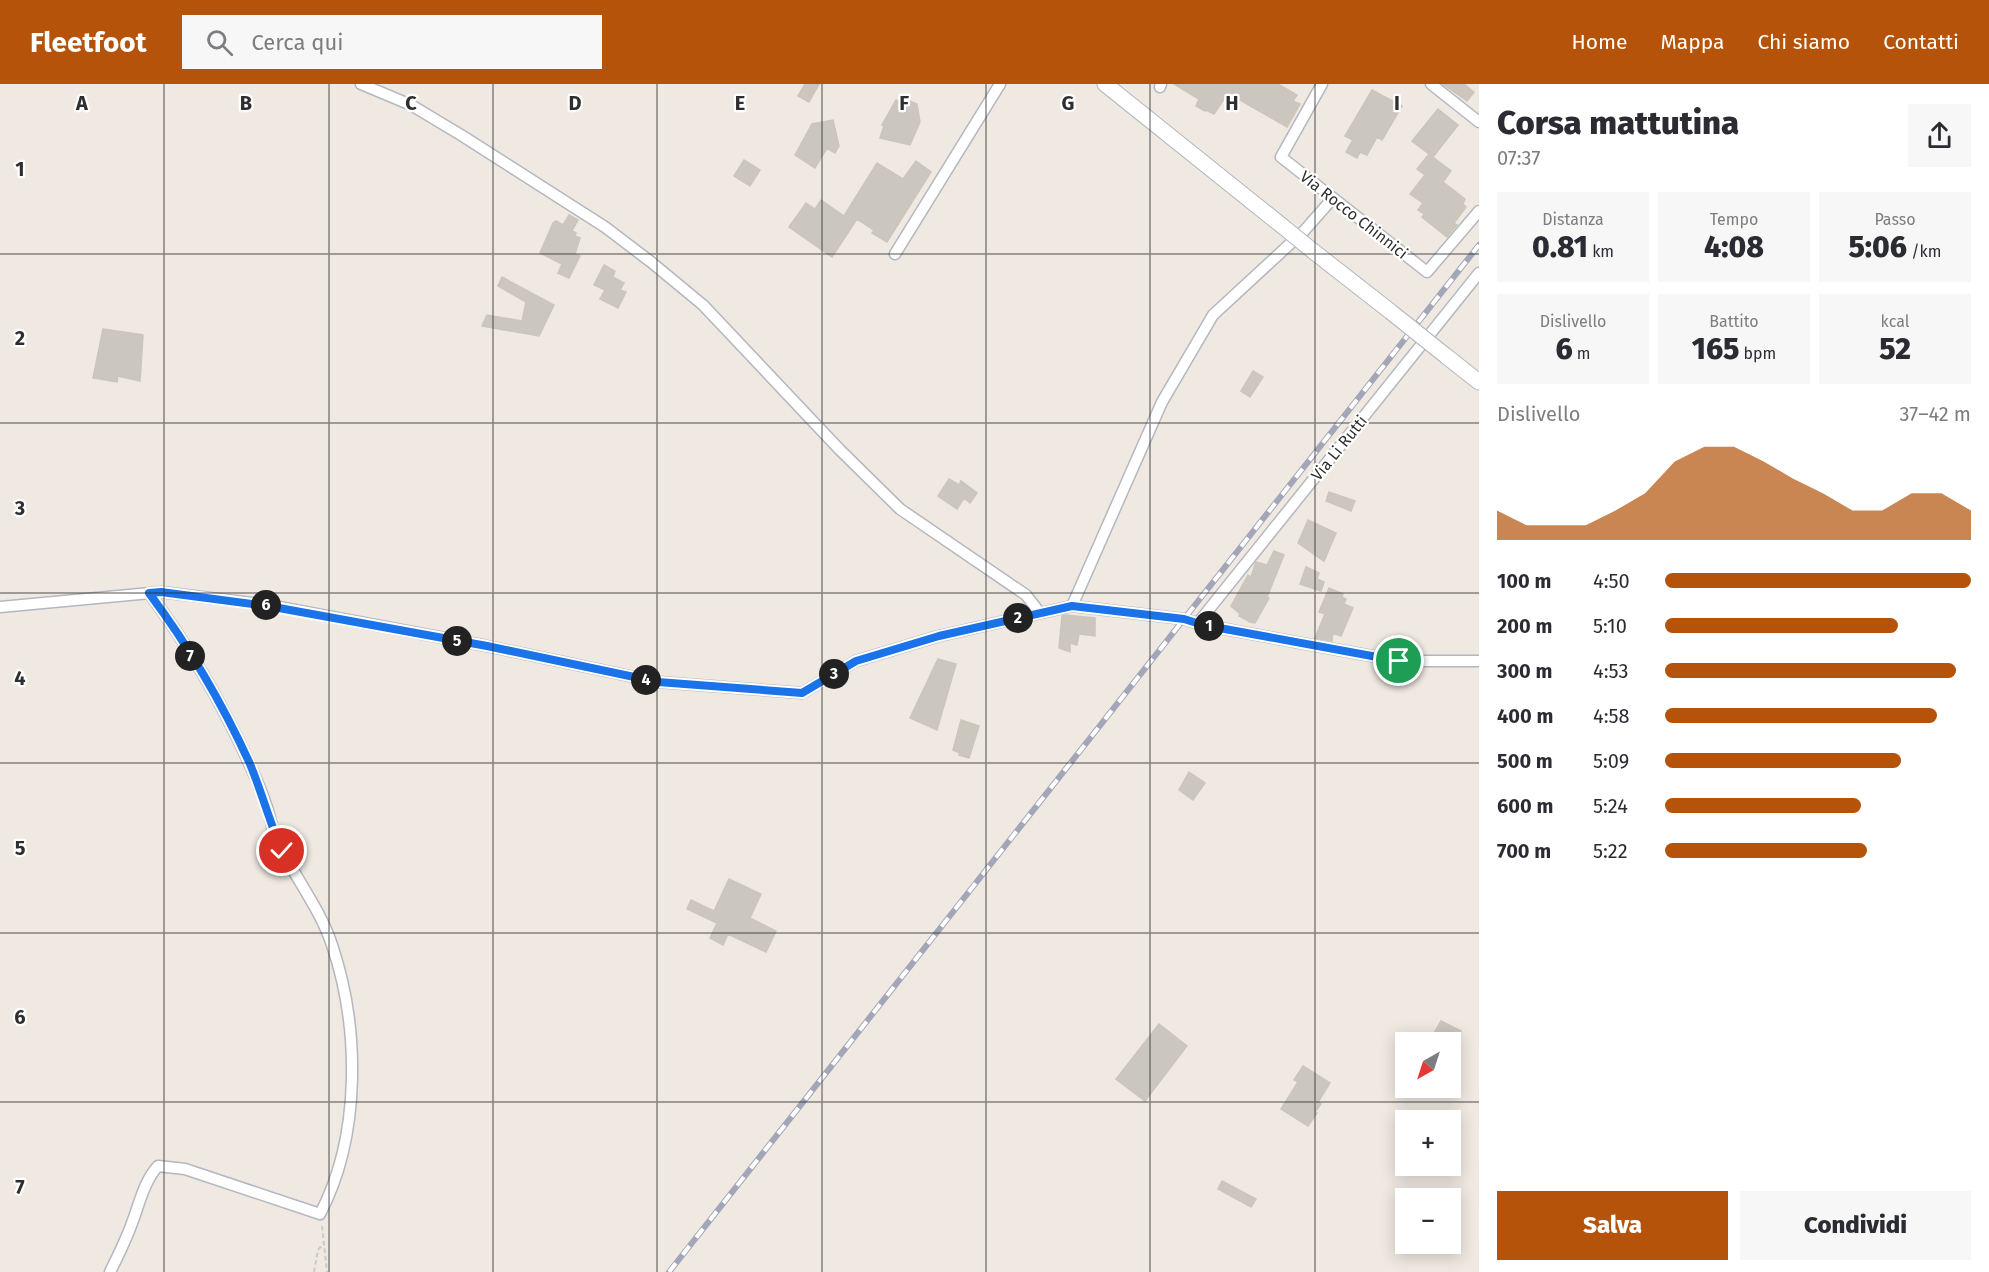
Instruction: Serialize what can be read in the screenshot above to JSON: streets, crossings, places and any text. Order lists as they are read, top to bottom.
{
  "streets": {
    "street": ["Via Rocco Chinnici", "Via Li Rutti"]
  },
  "north": "bottom left",
  "page": {
    "header": "Fleetfoot",
    "search": "Cerca qui",
    "nav": [
      "Home",
      "Mappa",
      "Chi siamo",
      "Contatti"
    ],
    "heading": ["Corsa mattutina", "07:37"],
    "stats": [
      ["Distanza", "0.81 km"],
      ["Tempo", "4:08"],
      ["Passo", "5:06 /km"],
      ["Dislivello", "6 m"],
      ["Battito", "165 bpm"],
      ["kcal", "52"]
    ],
    "chart": ["Dislivello", "37–42 m"],
    "list": [
      {
        "name": "100 m",
        "note": "4:50"
      },
      {
        "name": "200 m",
        "note": "5:10"
      },
      {
        "name": "300 m",
        "note": "4:53"
      },
      {
        "name": "400 m",
        "note": "4:58"
      },
      {
        "name": "500 m",
        "note": "5:09"
      },
      {
        "name": "600 m",
        "note": "5:24"
      },
      {
        "name": "700 m",
        "note": "5:22"
      }
    ],
    "pins": [
      "6",
      "2",
      "1",
      "5",
      "7",
      "3",
      "4"
    ],
    "map_buttons": ["+", "−"],
    "buttons": ["Salva", "Condividi"]
  },
  "grid": {
    "columns": [
      "A",
      "B",
      "C",
      "D",
      "E",
      "F",
      "G",
      "H",
      "I"
    ],
    "rows": [
      "1",
      "2",
      "3",
      "4",
      "5",
      "6",
      "7"
    ]
  }
}
